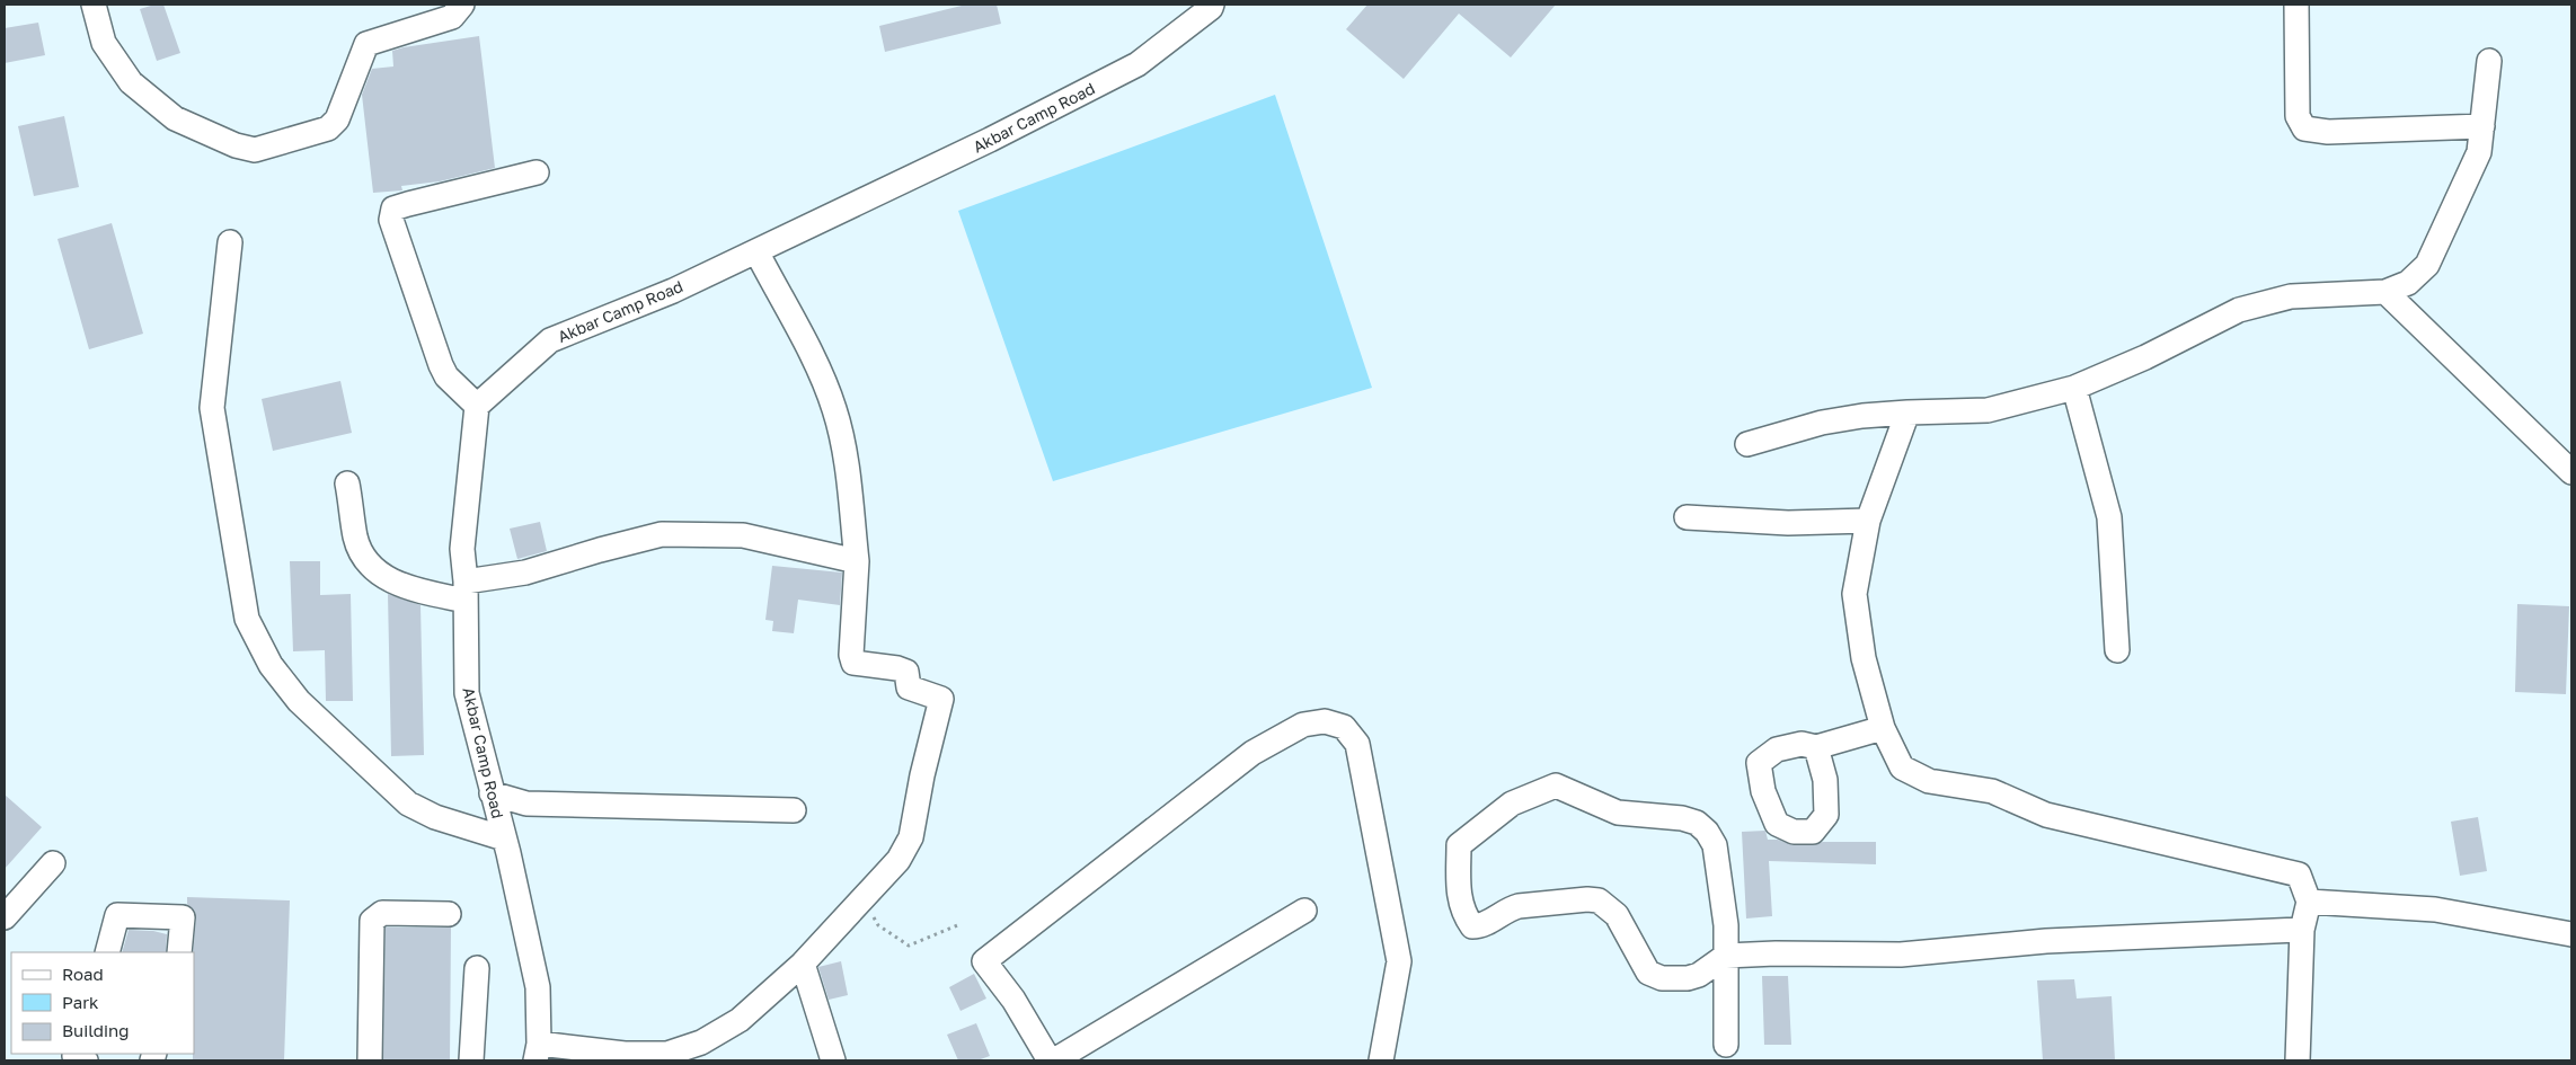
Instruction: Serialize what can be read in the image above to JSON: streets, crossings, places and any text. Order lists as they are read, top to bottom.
{
  "streets": {
    "street": ["Akbar Camp Road"]
  },
  "legend": ["Road", "Park", "Building"]
}
